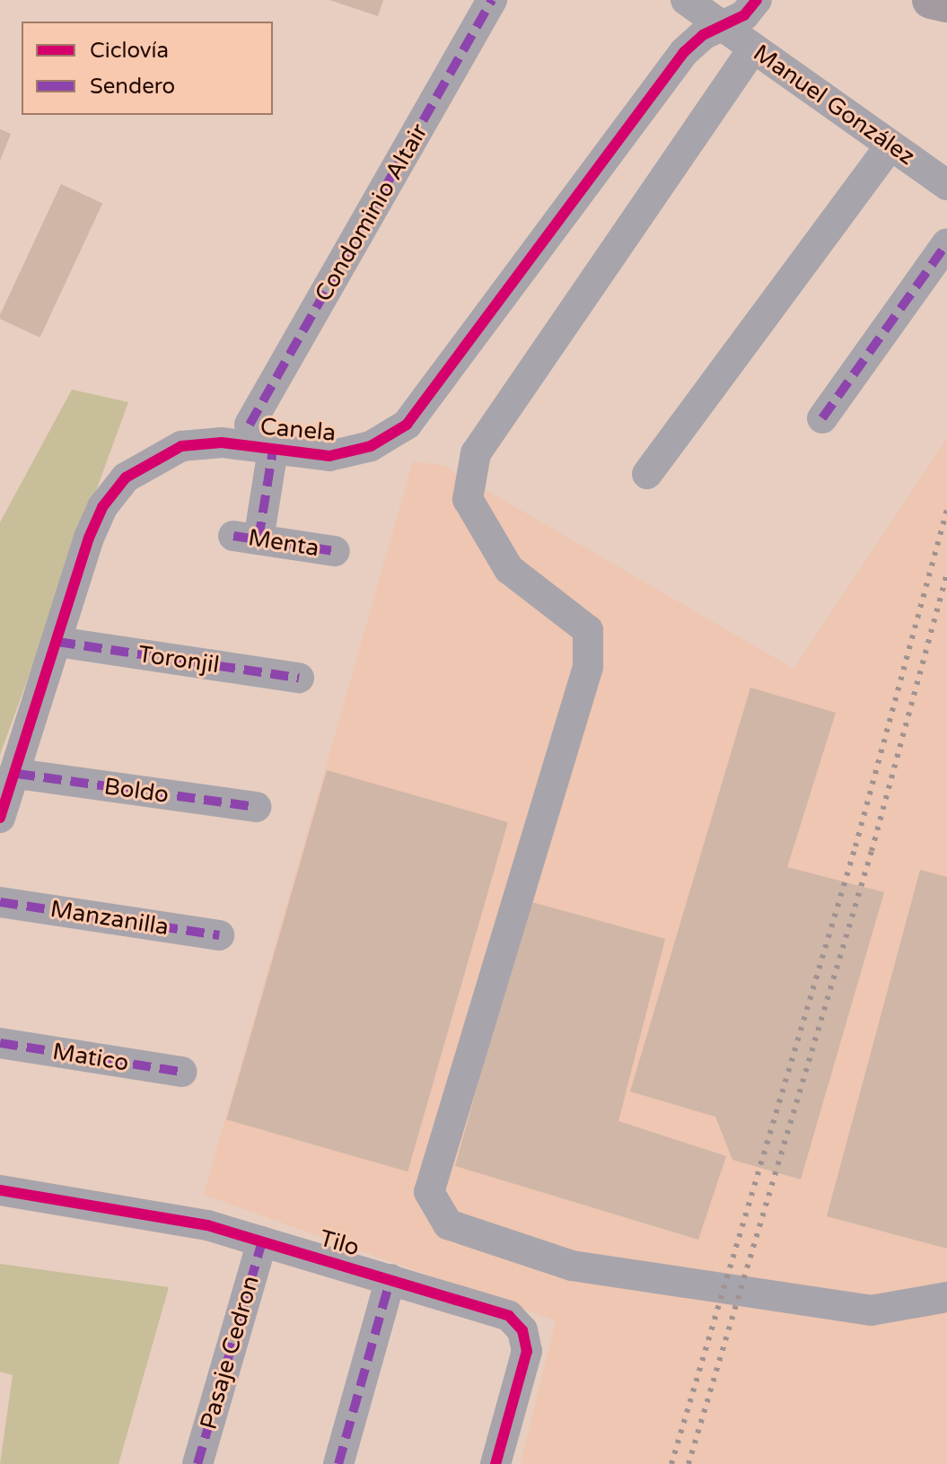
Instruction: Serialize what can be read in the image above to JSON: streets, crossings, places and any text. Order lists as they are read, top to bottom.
{
  "streets": {
    "street": [
      "Manuel González",
      "Condominio Altair",
      "Canela",
      "Menta",
      "Toronjil",
      "Boldo",
      "Manzanilla",
      "Matico",
      "Tilo",
      "Pasaje Cedron"
    ]
  },
  "crossings": [
    ["Manuel González", "Canela"],
    ["Canela", "Menta"],
    ["Canela", "Toronjil"],
    ["Canela", "Boldo"],
    ["Tilo", "Pasaje Cedron"]
  ],
  "legend": ["Ciclovía", "Sendero"]
}
